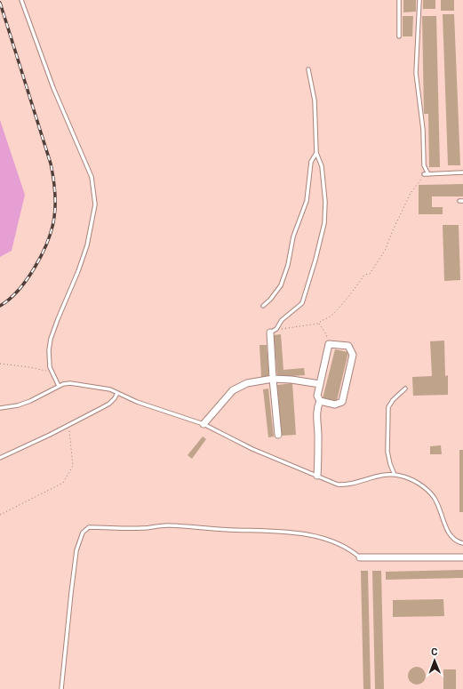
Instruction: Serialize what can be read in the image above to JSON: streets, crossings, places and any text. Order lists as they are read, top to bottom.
{
  "north": "top"
}
